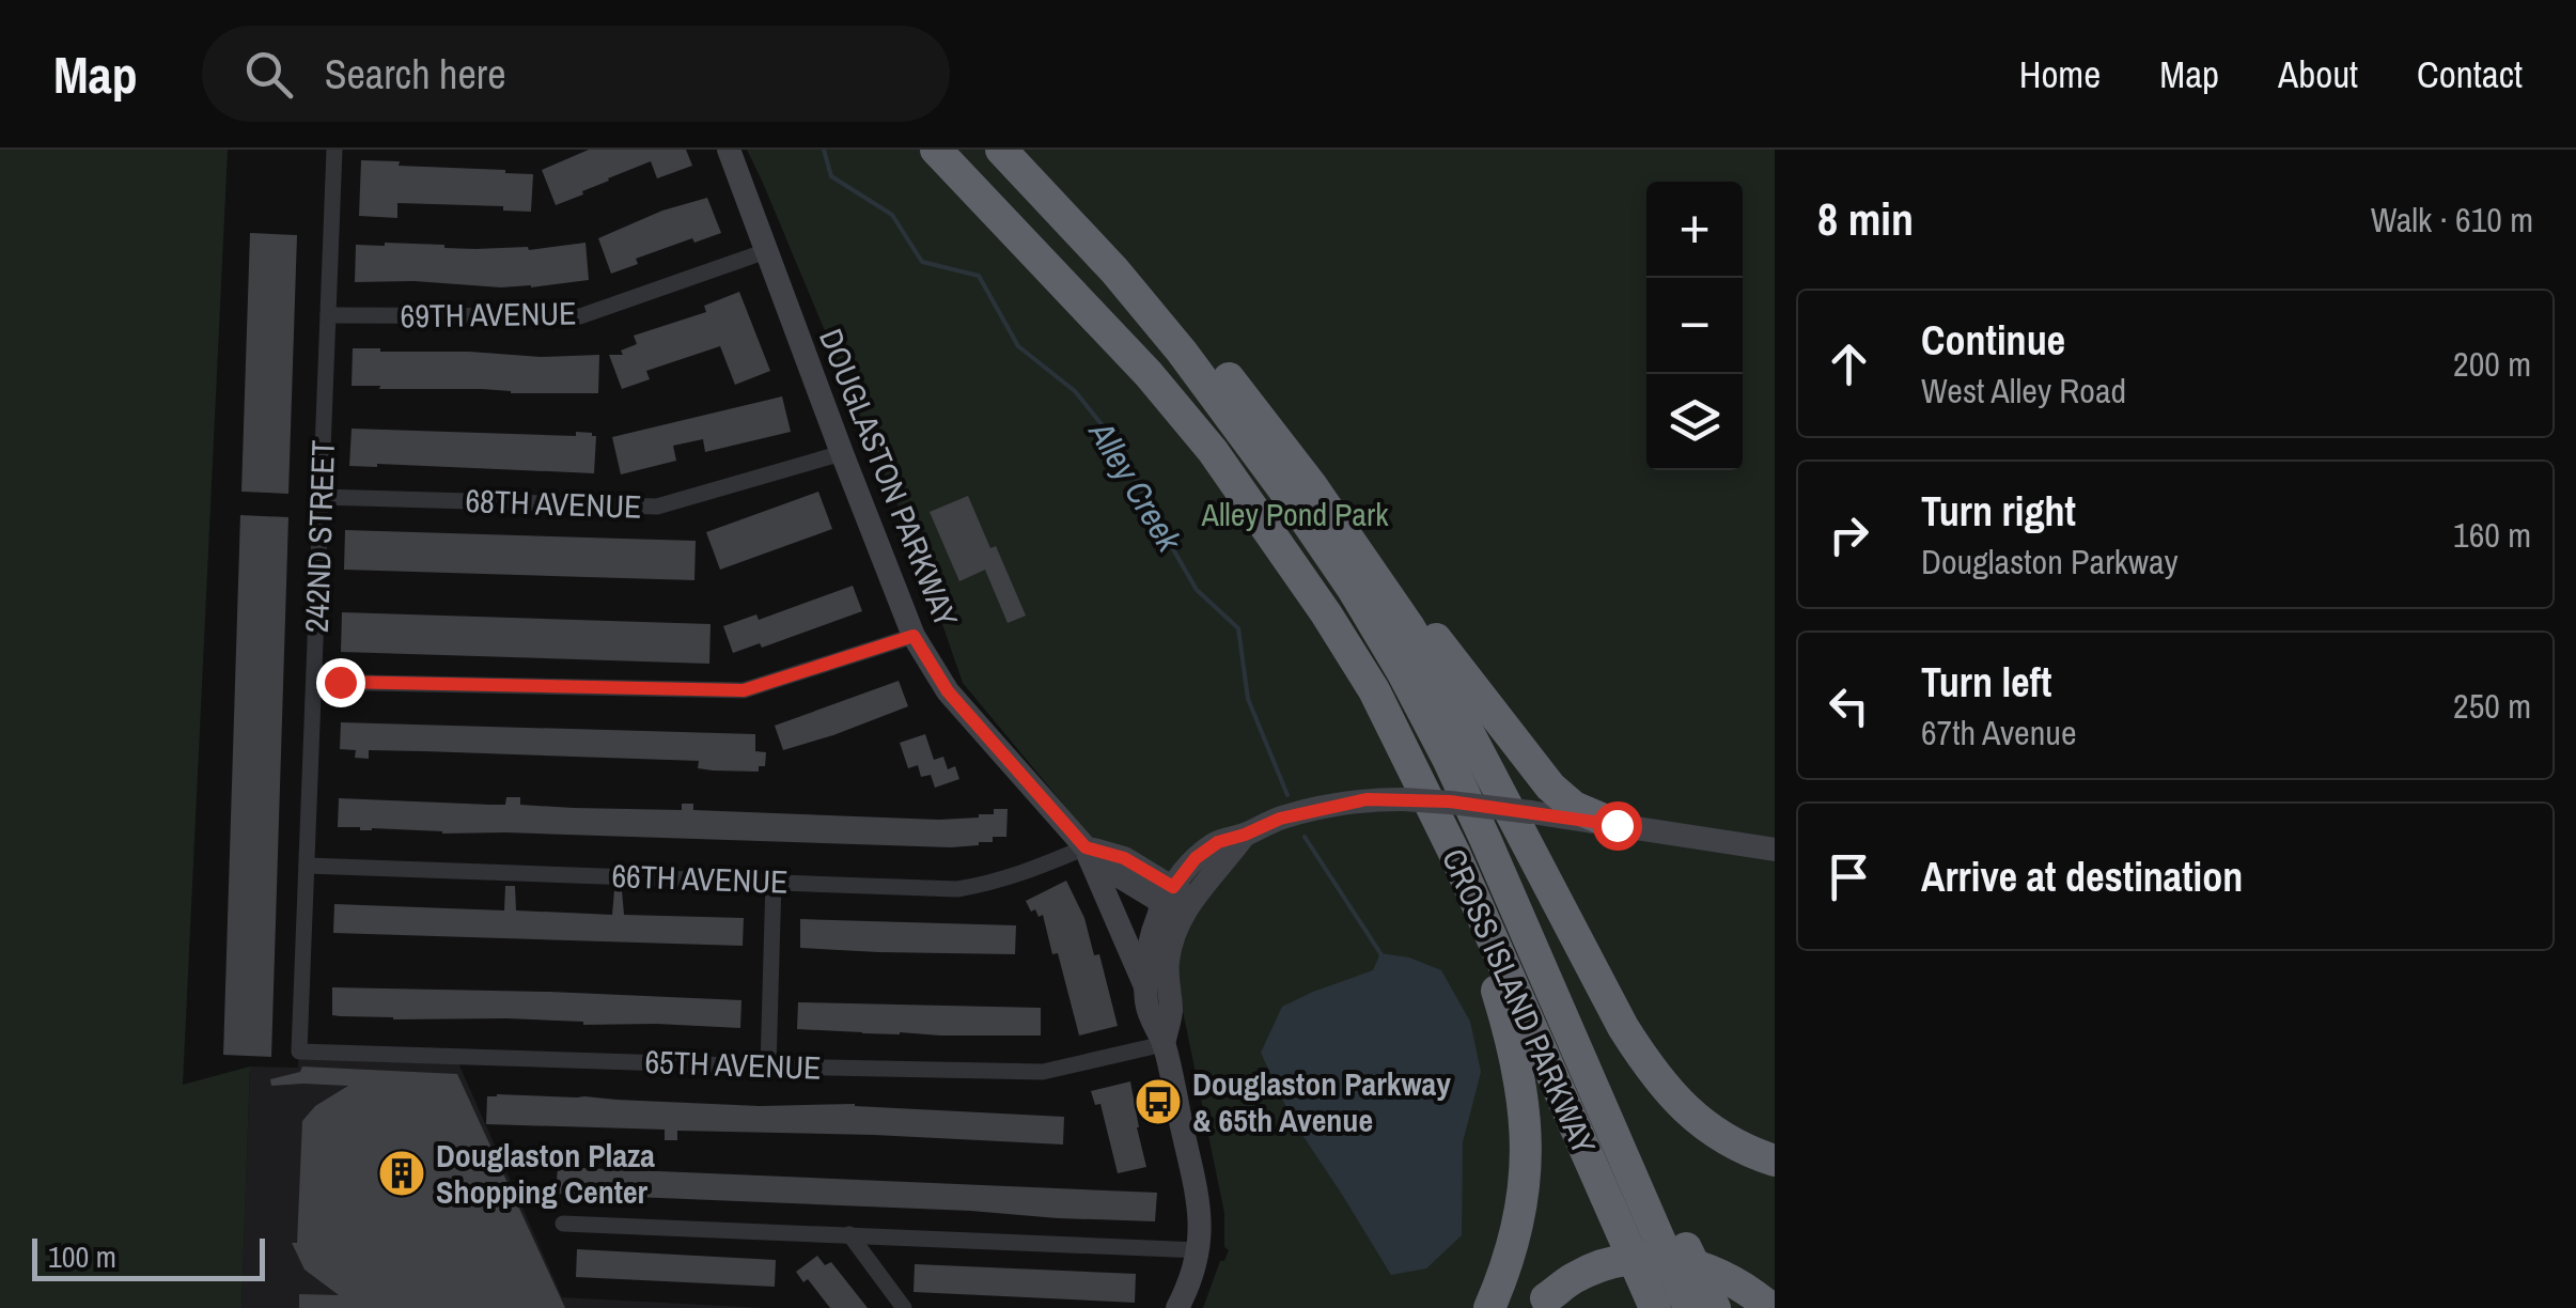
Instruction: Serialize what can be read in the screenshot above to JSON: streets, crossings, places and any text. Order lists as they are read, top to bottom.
{
  "streets": {
    "highway": ["CROSS ISLAND PARKWAY"],
    "main road": ["DOUGLASTON PARKWAY"],
    "street": [
      "69TH AVENUE",
      "68TH AVENUE",
      "242ND STREET",
      "66TH AVENUE",
      "65TH AVENUE"
    ]
  },
  "crossings": [
    ["69TH AVENUE", "DOUGLASTON PARKWAY"],
    ["69TH AVENUE", "242ND STREET"],
    ["DOUGLASTON PARKWAY", "68TH AVENUE"],
    ["DOUGLASTON PARKWAY", "66TH AVENUE"],
    ["DOUGLASTON PARKWAY", "65TH AVENUE"],
    ["68TH AVENUE", "242ND STREET"],
    ["242ND STREET", "66TH AVENUE"],
    ["242ND STREET", "65TH AVENUE"]
  ],
  "water": ["Alley Creek"],
  "parks": ["Alley Pond Park"],
  "places": {
    "bus stop": ["Douglaston Parkway & 65th Avenue"],
    "building": ["Douglaston Plaza Shopping Center"]
  },
  "scale_bar": "100 m",
  "page": {
    "header": "Map",
    "search": "Search here",
    "nav": [
      "Home",
      "Map",
      "About",
      "Contact"
    ],
    "heading": ["8 min", "Walk · 610 m"],
    "map_buttons": ["+", "−"],
    "list": [
      ["Continue", "West Alley Road", "200 m"],
      ["Turn right", "Douglaston Parkway", "160 m"],
      ["Turn left", "67th Avenue", "250 m"],
      "Arrive at destination"
    ],
    "scale": "100 m"
  }
}
